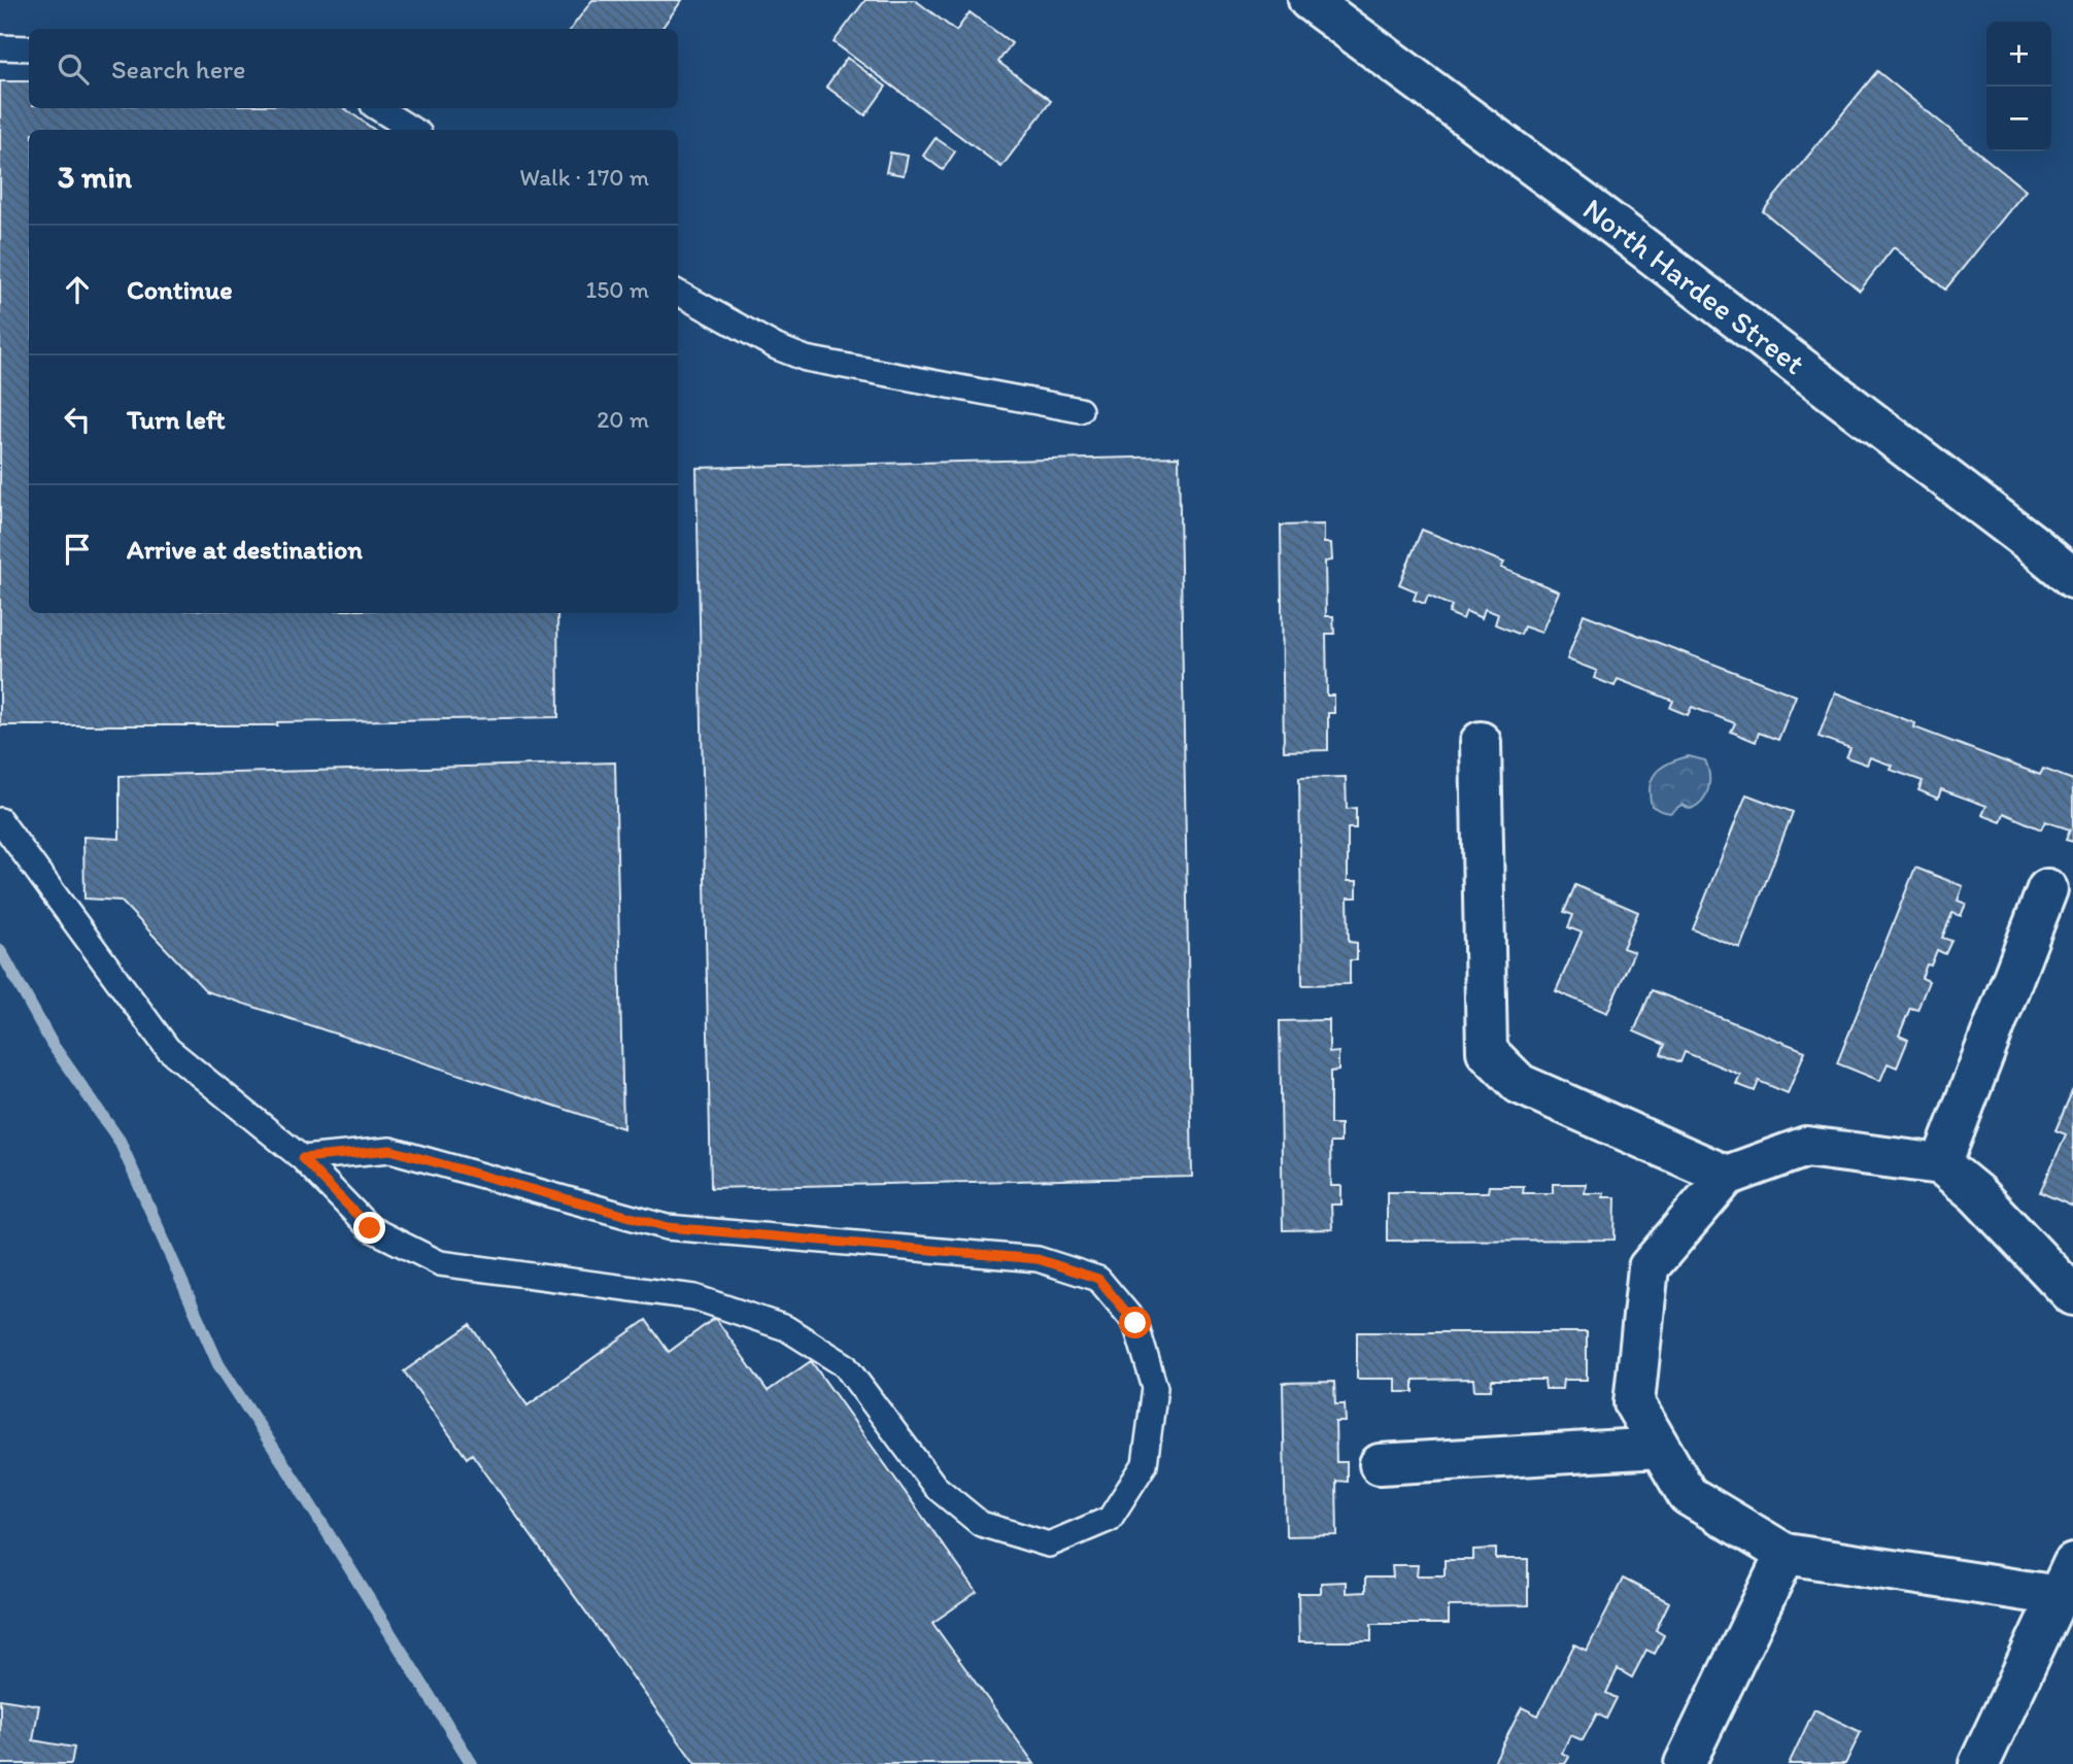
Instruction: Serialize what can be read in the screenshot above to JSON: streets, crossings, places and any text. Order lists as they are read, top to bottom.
{
  "streets": {
    "street": ["North Hardee Street"]
  },
  "page": {
    "map_buttons": ["+", "−"],
    "search": "Search here",
    "heading": ["3 min", "Walk · 170 m"],
    "list": [
      ["Continue", "150 m"],
      ["Turn left", "20 m"],
      "Arrive at destination"
    ]
  }
}
